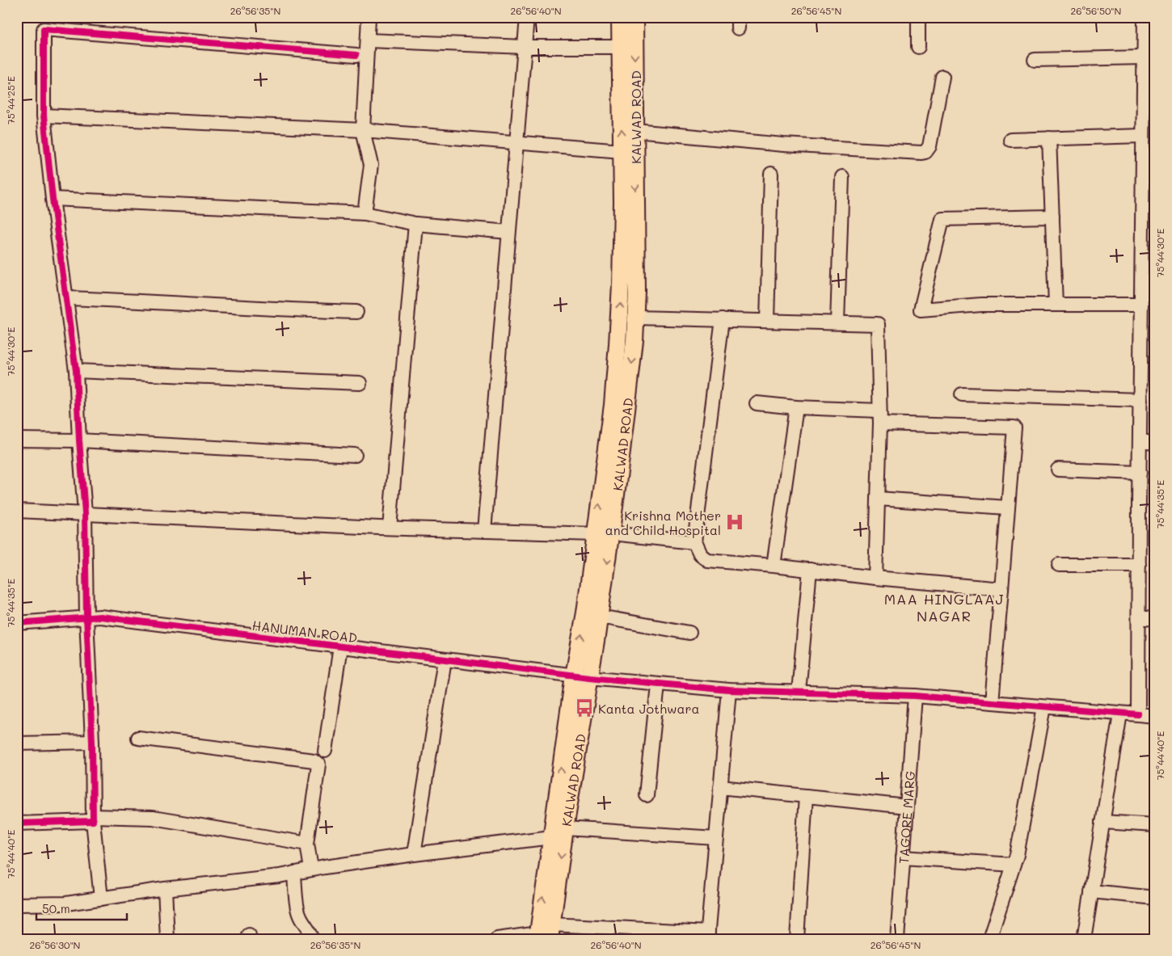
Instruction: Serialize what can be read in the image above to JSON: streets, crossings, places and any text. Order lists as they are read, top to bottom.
{
  "streets": {
    "main road": ["KALWAD ROAD"],
    "street": ["HANUMAN ROAD", "TAGORE MARG"]
  },
  "crossings": [
    ["KALWAD ROAD", "HANUMAN ROAD"],
    ["HANUMAN ROAD", "TAGORE MARG"]
  ],
  "districts": ["MAA HINGLAAJ NAGAR"],
  "places": {
    "hospital": ["Krishna Mother and Child Hospital"],
    "bus stop": ["Kanta Jothwara"]
  },
  "scale_bar": "50 m",
  "coordinates": [
    "26°56'35\"N",
    "26°56'40\"N",
    "26°56'45\"N",
    "26°56'50\"N",
    "75°44'25\"E",
    "75°44'30\"E",
    "75°44'35\"E",
    "75°44'40\"E",
    "26°56'30\"N"
  ]
}
